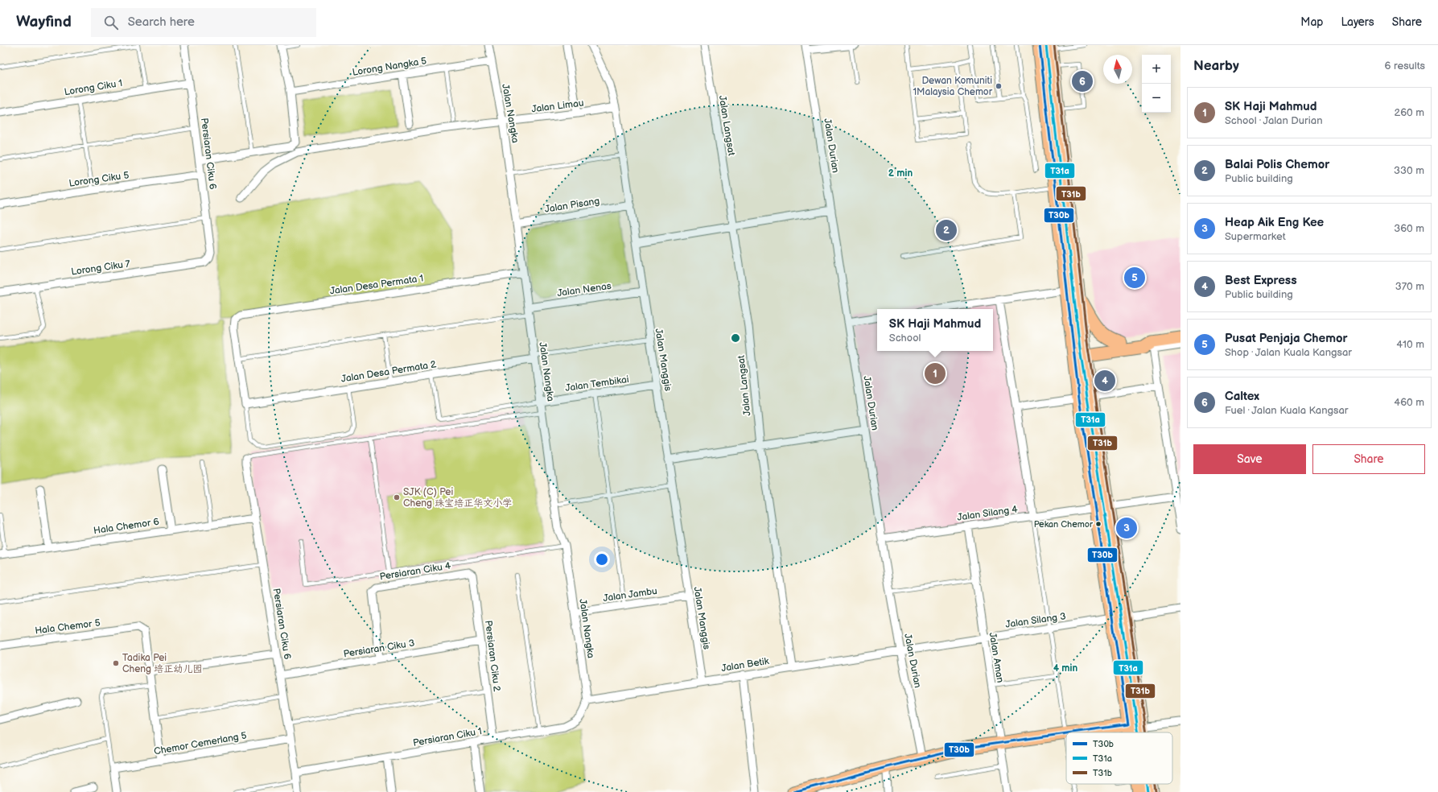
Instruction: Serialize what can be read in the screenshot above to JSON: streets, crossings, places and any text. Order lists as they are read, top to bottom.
{
  "streets": {
    "street": [
      "Lorong Nangka 5",
      "Lorong Ciku 1",
      "Jalan Limau",
      "Jalan Nangka",
      "Jalan Langsat",
      "Jalan Durian",
      "Persiaran Ciku 6",
      "Lorong Ciku 5",
      "Jalan Pisang",
      "Lorong Ciku 7",
      "Jalan Desa Permata 1",
      "Jalan Nenas",
      "Jalan Manggis",
      "Jalan Desa Permata 2",
      "Jalan Tembikai",
      "Jalan Silang 4",
      "Hala Chemor 6",
      "Persiaran Ciku 4",
      "Jalan Jambu",
      "Jalan Silang 3",
      "Hala Chemor 5",
      "Persiaran Ciku 3",
      "Persiaran Ciku 2",
      "Jalan Aman",
      "Jalan Betik",
      "Persiaran Ciku 1",
      "Chemor Cemerlang 5"
    ]
  },
  "crossings": [
    ["Lorong Nangka 5", "Jalan Nangka"],
    ["Lorong Ciku 1", "Persiaran Ciku 6"],
    ["Jalan Limau", "Jalan Nangka"],
    ["Jalan Limau", "Jalan Manggis"],
    ["Jalan Nangka", "Jalan Pisang"],
    ["Jalan Nangka", "Jalan Desa Permata 1"],
    ["Jalan Nangka", "Jalan Nenas"],
    ["Jalan Nangka", "Jalan Desa Permata 2"],
    ["Jalan Nangka", "Jalan Tembikai"],
    ["Jalan Nangka", "Jalan Jambu"],
    ["Jalan Nangka", "Jalan Betik"],
    ["Jalan Nangka", "Persiaran Ciku 1"],
    ["Jalan Langsat", "Jalan Betik"],
    ["Jalan Durian", "Jalan Silang 4"],
    ["Jalan Durian", "Jalan Silang 3"],
    ["Jalan Durian", "Jalan Betik"],
    ["Persiaran Ciku 6", "Lorong Ciku 5"],
    ["Persiaran Ciku 6", "Lorong Ciku 7"],
    ["Persiaran Ciku 6", "Hala Chemor 6"],
    ["Persiaran Ciku 6", "Persiaran Ciku 3"],
    ["Persiaran Ciku 6", "Persiaran Ciku 1"],
    ["Persiaran Ciku 6", "Chemor Cemerlang 5"],
    ["Jalan Pisang", "Jalan Manggis"],
    ["Jalan Nenas", "Jalan Manggis"],
    ["Jalan Manggis", "Jalan Tembikai"],
    ["Jalan Manggis", "Jalan Jambu"],
    ["Jalan Manggis", "Jalan Betik"],
    ["Jalan Silang 4", "Jalan Aman"],
    ["Persiaran Ciku 4", "Persiaran Ciku 3"],
    ["Persiaran Ciku 4", "Persiaran Ciku 2"],
    ["Jalan Silang 3", "Jalan Aman"],
    ["Jalan Silang 3", "Jalan Betik"],
    ["Persiaran Ciku 3", "Persiaran Ciku 2"],
    ["Persiaran Ciku 2", "Persiaran Ciku 1"],
    ["Jalan Betik", "Persiaran Ciku 1"]
  ],
  "places": [
    "Dewan Komuniti 1Malaysia Chemor",
    "SJK (C) Pei Cheng 珠宝培正华文小学",
    "Pekan Chemor",
    "Tadika Pei Cheng 培正幼儿园"
  ],
  "lines": ["transit line T30b", "transit line T31b", "transit line T31a"],
  "legend": ["T30b", "T31a", "T31b"],
  "north": "top",
  "page": {
    "header": "Wayfind",
    "search": "Search here",
    "nav": ["Map", "Layers", "Share"],
    "heading": ["Nearby", "6 results"],
    "map_buttons": ["+", "−"],
    "pins": [
      "6",
      "2",
      "5",
      "1",
      "4",
      "3"
    ],
    "list": [
      {
        "mark": "1",
        "name": "SK Haji Mahmud",
        "note": "School · Jalan Durian",
        "value": "260 m"
      },
      {
        "mark": "2",
        "name": "Balai Polis Chemor",
        "note": "Public building",
        "value": "330 m"
      },
      {
        "mark": "3",
        "name": "Heap Aik Eng Kee",
        "note": "Supermarket",
        "value": "360 m"
      },
      {
        "mark": "4",
        "name": "Best Express",
        "note": "Public building",
        "value": "370 m"
      },
      {
        "mark": "5",
        "name": "Pusat Penjaja Chemor",
        "note": "Shop · Jalan Kuala Kangsar",
        "value": "410 m"
      },
      {
        "mark": "6",
        "name": "Caltex",
        "note": "Fuel · Jalan Kuala Kangsar",
        "value": "460 m"
      }
    ],
    "popup": ["SK Haji Mahmud", "School"],
    "buttons": ["Save", "Share"]
  },
  "rings": ["2 min", "4 min"]
}
